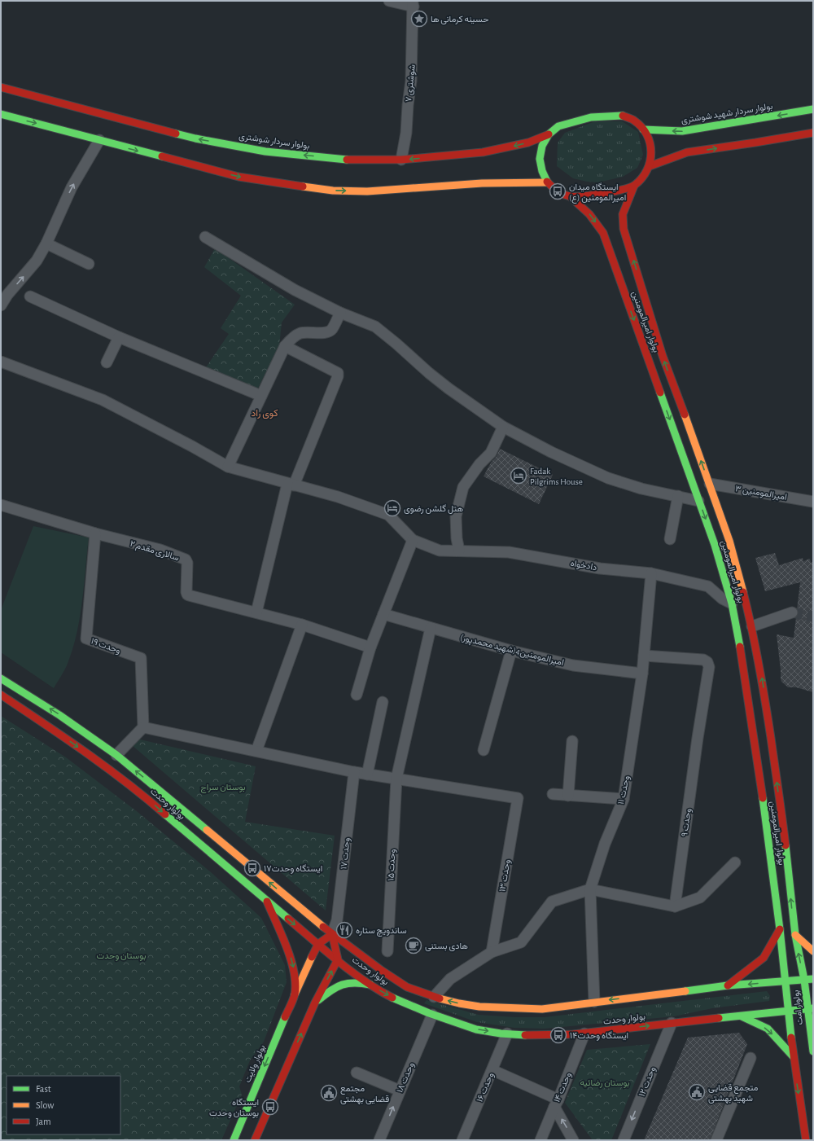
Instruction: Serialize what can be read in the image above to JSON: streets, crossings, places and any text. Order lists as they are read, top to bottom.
{
  "streets": {
    "street": [
      "شوشتری ۷",
      "بولوار سردار شهید شوشتری",
      "بولوار سردار شوشتری",
      "بولوار امیرالمومنین",
      "امیرالمومنین ۳",
      "سالاری مقدم ۲",
      "دادخواه",
      "وحدت ۱۹",
      "امیرالمومنین4(شهید محمدپور)",
      "وحدت ۱۱",
      "بولوار وحدت",
      "وحدت ۹",
      "وحدت ۱۷",
      "وحدت ۱۵",
      "وحدت ۱۳",
      "بولوار امت",
      "بولوار ولایت",
      "وحدت ۱۸",
      "وحدت ۱۲",
      "وحدت ۱۶",
      "وحدت ۱۴"
    ]
  },
  "crossings": [
    ["شوشتری ۷", "بولوار سردار شوشتری"],
    ["بولوار سردار شهید شوشتری", "بولوار سردار شوشتری"],
    ["بولوار سردار شهید شوشتری", "بولوار امیرالمومنین"],
    ["بولوار سردار شوشتری", "بولوار امیرالمومنین"],
    ["بولوار امیرالمومنین", "امیرالمومنین ۳"],
    ["بولوار امیرالمومنین", "بولوار وحدت"],
    ["بولوار امیرالمومنین", "بولوار امت"],
    ["سالاری مقدم ۲", "وحدت ۱۹"],
    ["دادخواه", "وحدت ۱۱"],
    ["امیرالمومنین4(شهید محمدپور)", "وحدت ۱۱"],
    ["امیرالمومنین4(شهید محمدپور)", "وحدت ۱۵"],
    ["وحدت ۱۱", "بولوار وحدت"],
    ["وحدت ۱۱", "وحدت ۹"],
    ["بولوار وحدت", "وحدت ۱۷"],
    ["بولوار وحدت", "بولوار امت"],
    ["بولوار وحدت", "بولوار ولایت"],
    ["بولوار وحدت", "وحدت ۱۸"],
    ["بولوار وحدت", "وحدت ۱۲"],
    ["بولوار وحدت", "وحدت ۱۶"],
    ["بولوار وحدت", "وحدت ۱۴"],
    ["وحدت ۱۵", "وحدت ۱۳"]
  ],
  "one_way": ["وحدت ۱۸"],
  "districts": ["کوی راد"],
  "parks": ["بوستان سراج", "بوستان وحدت", "بوستان رضائیه"],
  "places": {
    "place": ["حسینه کرمانی ها"],
    "bus stop": [
      "ایستگاه میدان امیرالمومنین (ع)",
      "ایستگاه وحدت۱۷",
      "ایستگاه وحدت۱۴",
      "ایستگاه بوستان وحدت"
    ],
    "hotel": ["Fadak Pilgrims House", "هتل گلشن رضوی"],
    "restaurant": ["ساندویچ ستاره"],
    "cafe": ["هادی بستنی"],
    "public building": ["متجمع قضایی شهید بهشتی", "مجتمع قضایی بهشتی"]
  },
  "legend": ["Fast", "Slow", "Jam"]
}
